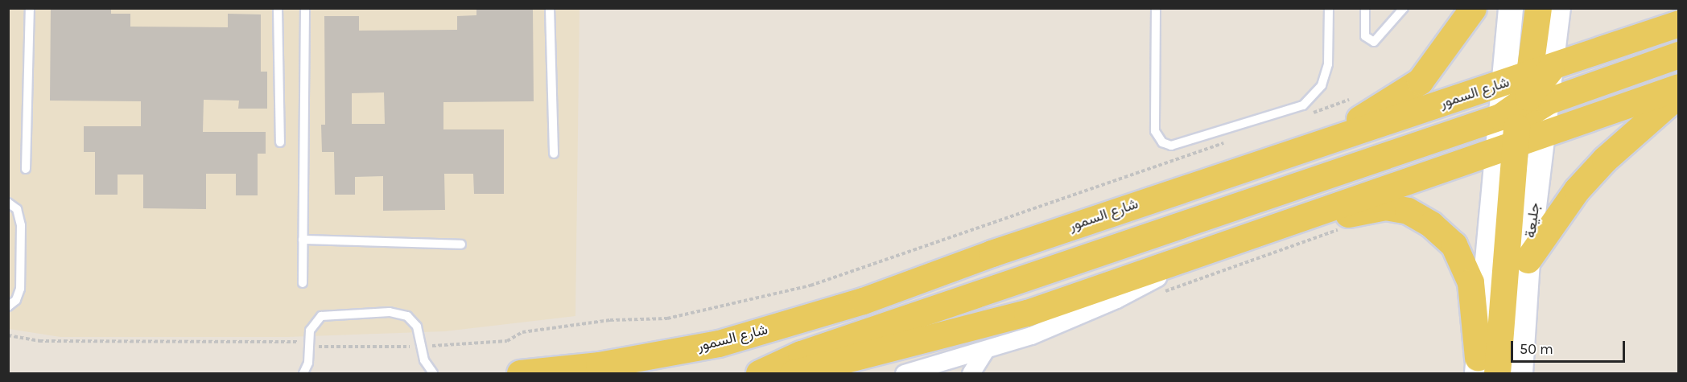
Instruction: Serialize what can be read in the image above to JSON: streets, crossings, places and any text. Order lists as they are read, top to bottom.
{
  "streets": {
    "main road": ["شارع السمور", "جليعة"]
  },
  "scale_bar": "50 m"
}
